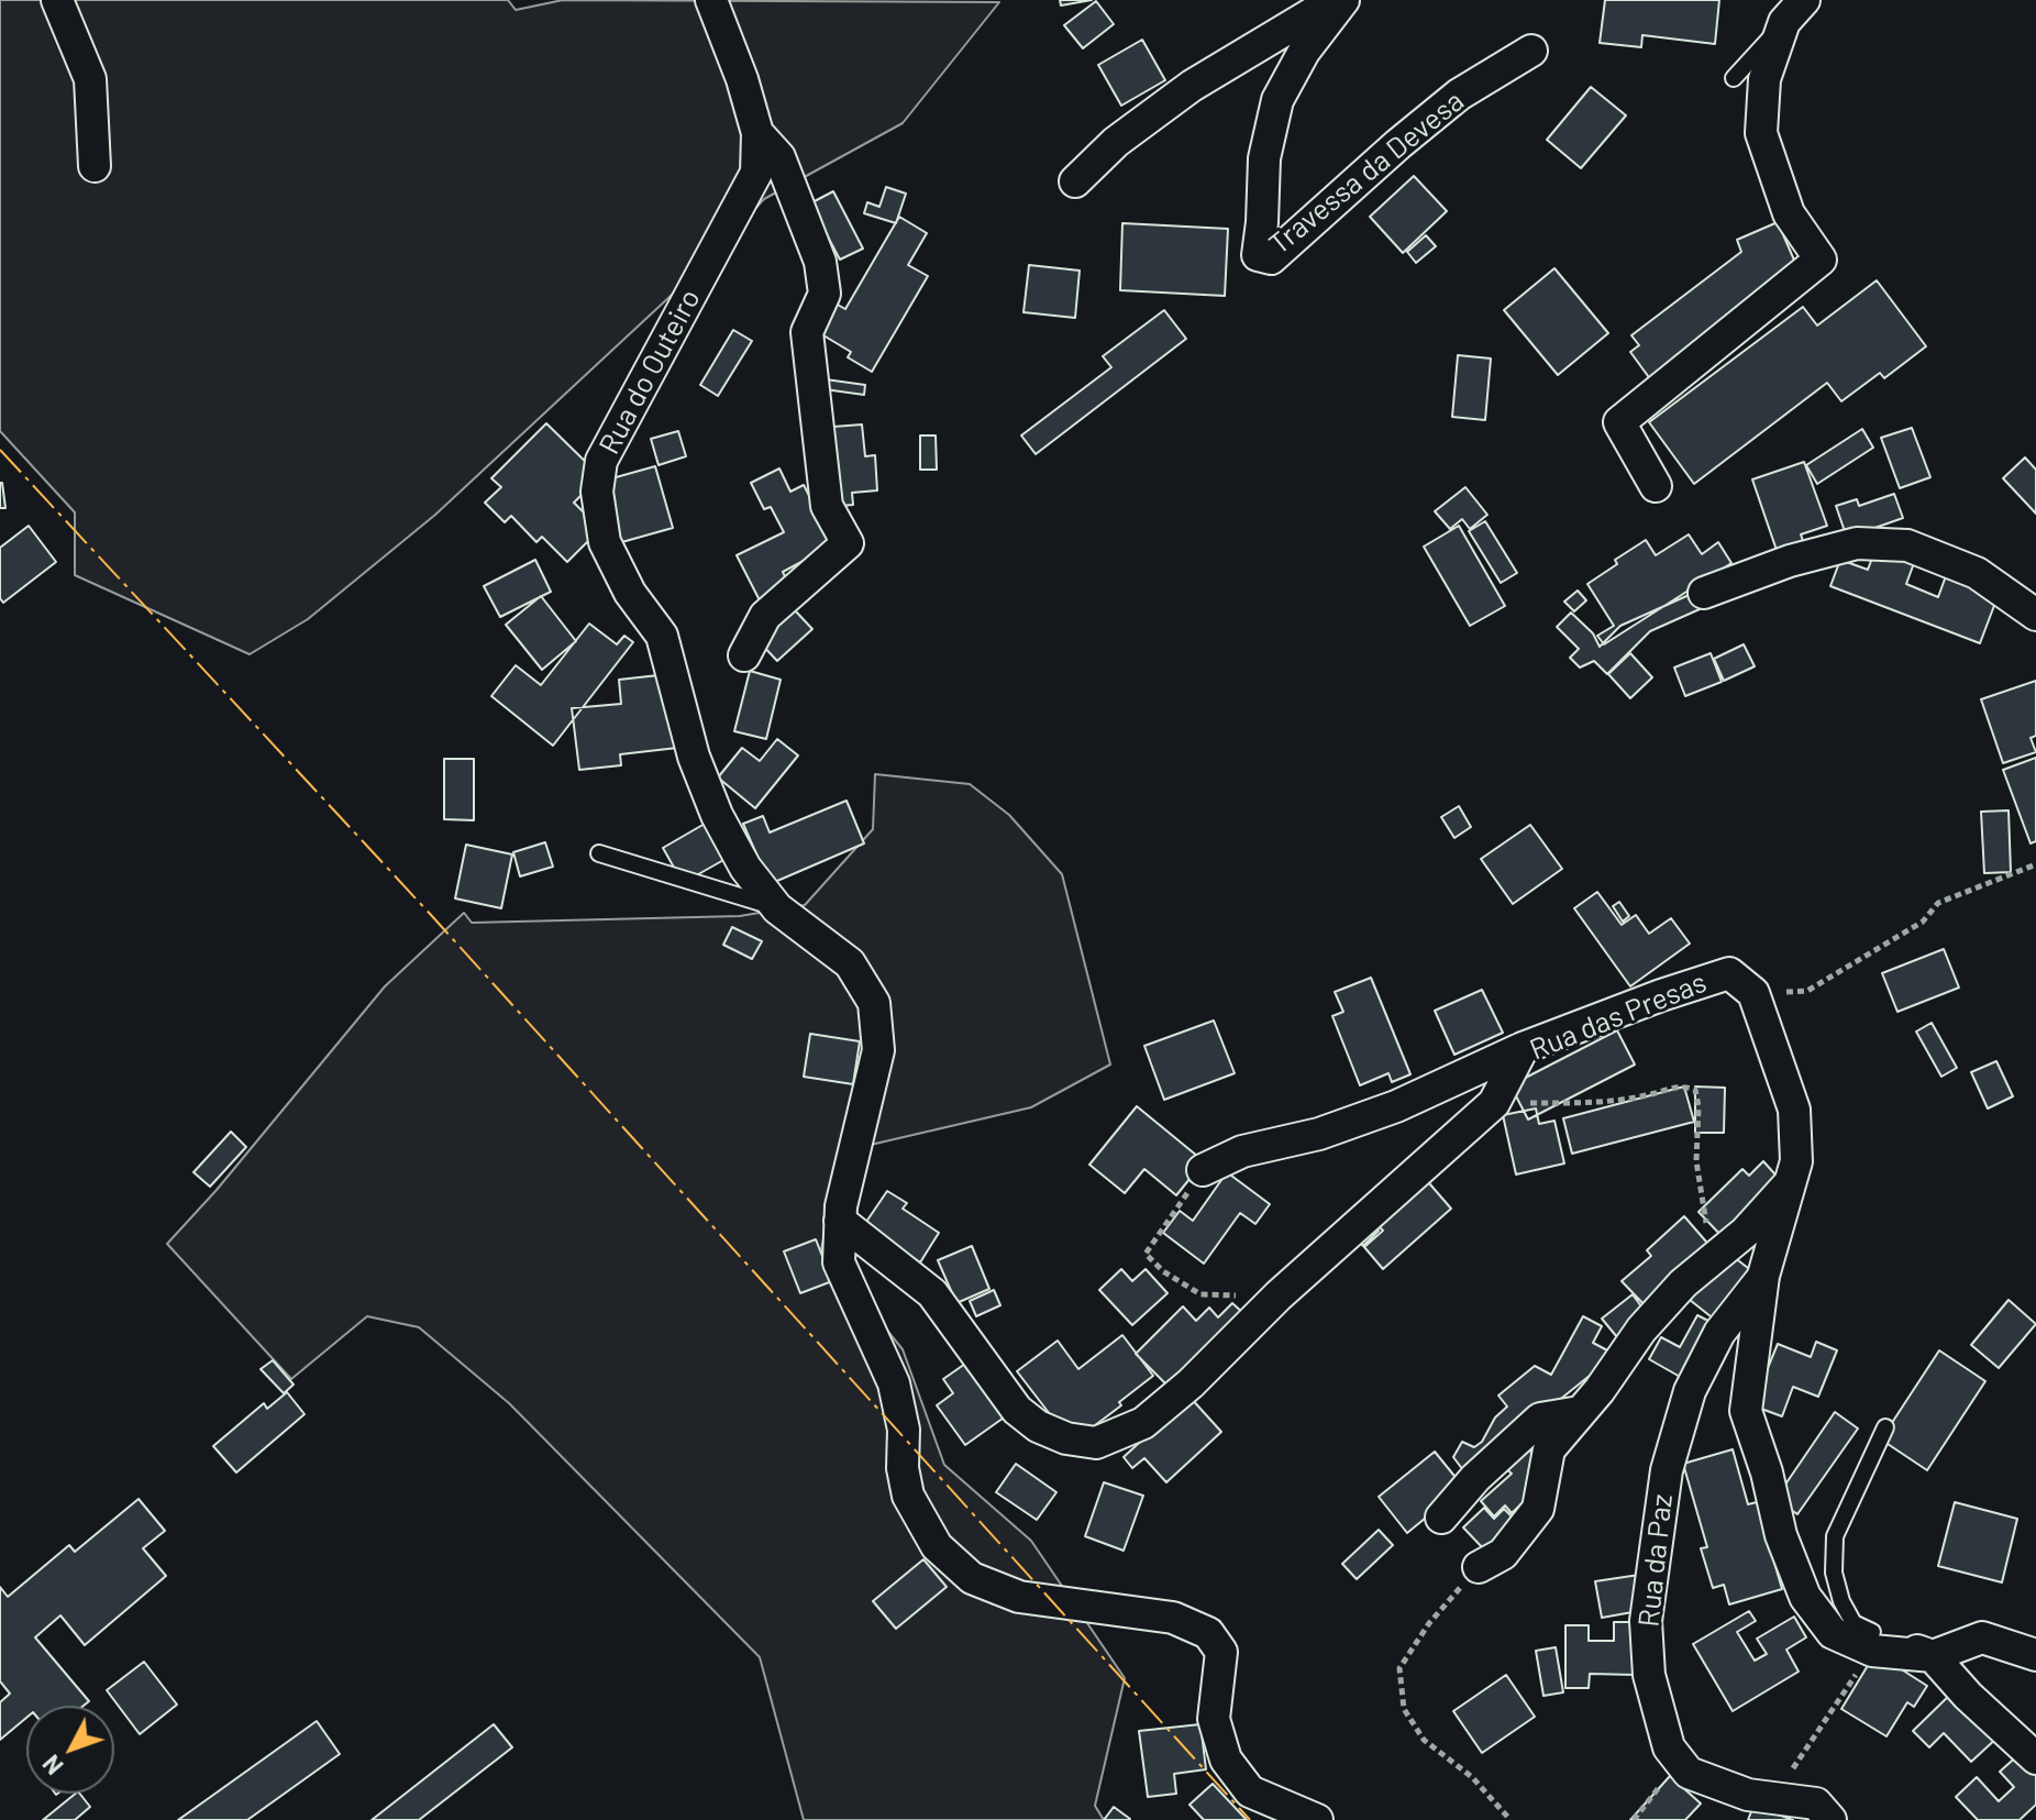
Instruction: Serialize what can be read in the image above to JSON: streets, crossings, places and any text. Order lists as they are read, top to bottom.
{
  "streets": {
    "street": [
      "Travessa da Devesa",
      "Rua do Outeiro",
      "Rua das Presas",
      "Rua da Paz"
    ]
  },
  "crossings": [
    ["Rua do Outeiro", "Rua das Presas"],
    ["Rua das Presas", "Rua da Paz"]
  ],
  "north": "bottom left"
}
